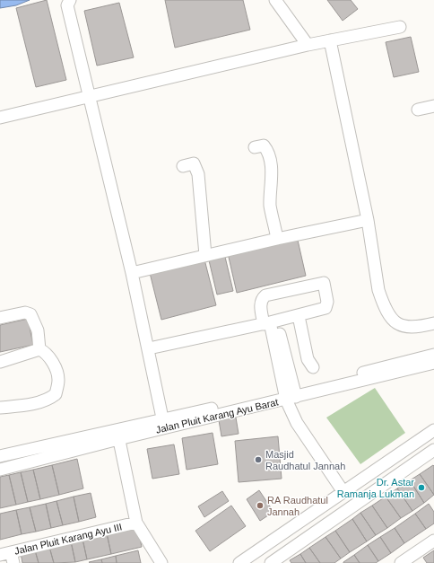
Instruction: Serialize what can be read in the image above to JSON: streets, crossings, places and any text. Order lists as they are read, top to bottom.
{
  "streets": {
    "street": ["Jalan Pluit Karang Ayu Barat", "Jalan Pluit Karang Ayu III"]
  },
  "places": ["Masjid Raudhatul Jannah", "Dr. Astar Ramanja Lukman", "RA Raudhatul Jannah"]
}
